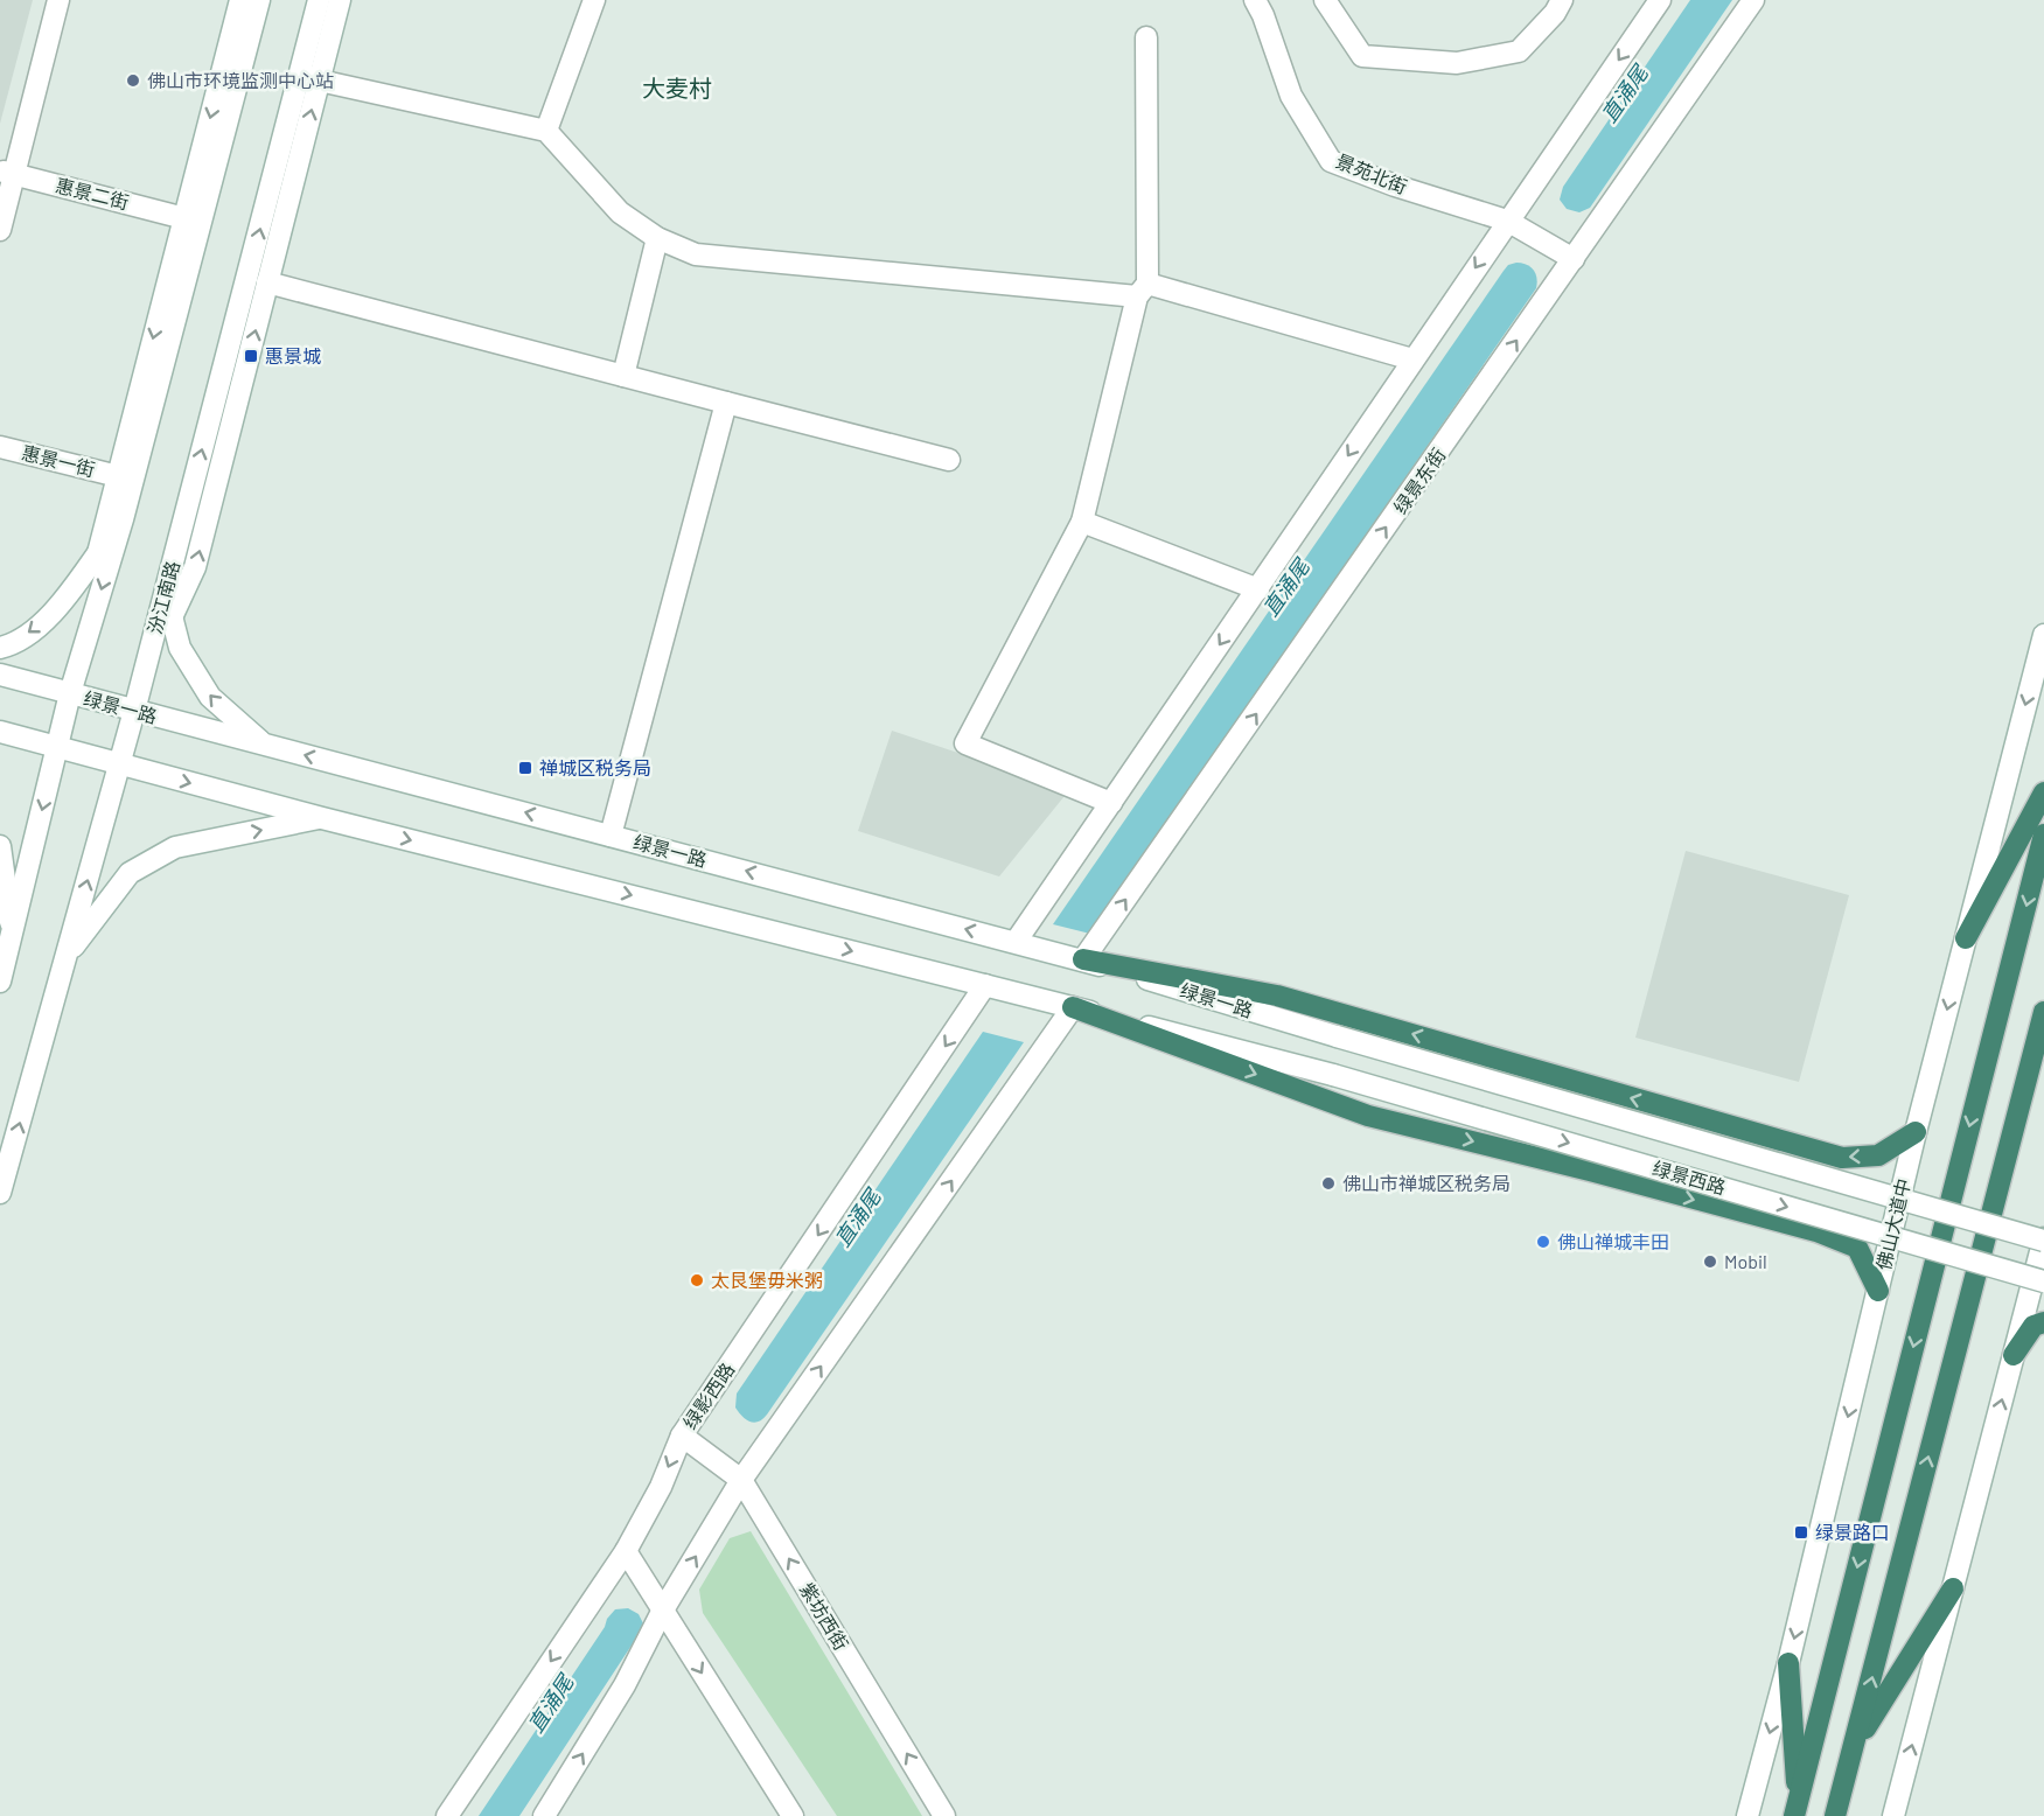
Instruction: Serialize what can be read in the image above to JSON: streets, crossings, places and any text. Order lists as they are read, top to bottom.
{
  "streets": {
    "main road": [
      "景苑北街",
      "惠景二街",
      "惠景一街",
      "绿景东街",
      "汾江南路",
      "绿景一路",
      "绿景西路",
      "佛山大道中",
      "绿影西路",
      "紫坊西街"
    ]
  },
  "crossings": [
    ["景苑北街", "绿景东街"],
    ["绿景东街", "绿景一路"],
    ["汾江南路", "绿景一路"],
    ["绿景一路", "绿景西路"],
    ["绿影西路", "紫坊西街"]
  ],
  "districts": ["大麦村"],
  "water": ["直涌尾"],
  "places": {
    "other": [
      "佛山市环境监测中心站",
      "佛山市禅城区税务局",
      "佛山禅城丰田",
      "Mobil",
      "太艮堡毋米粥"
    ],
    "transit": ["惠景城", "禅城区税务局", "绿景路口"]
  }
}
